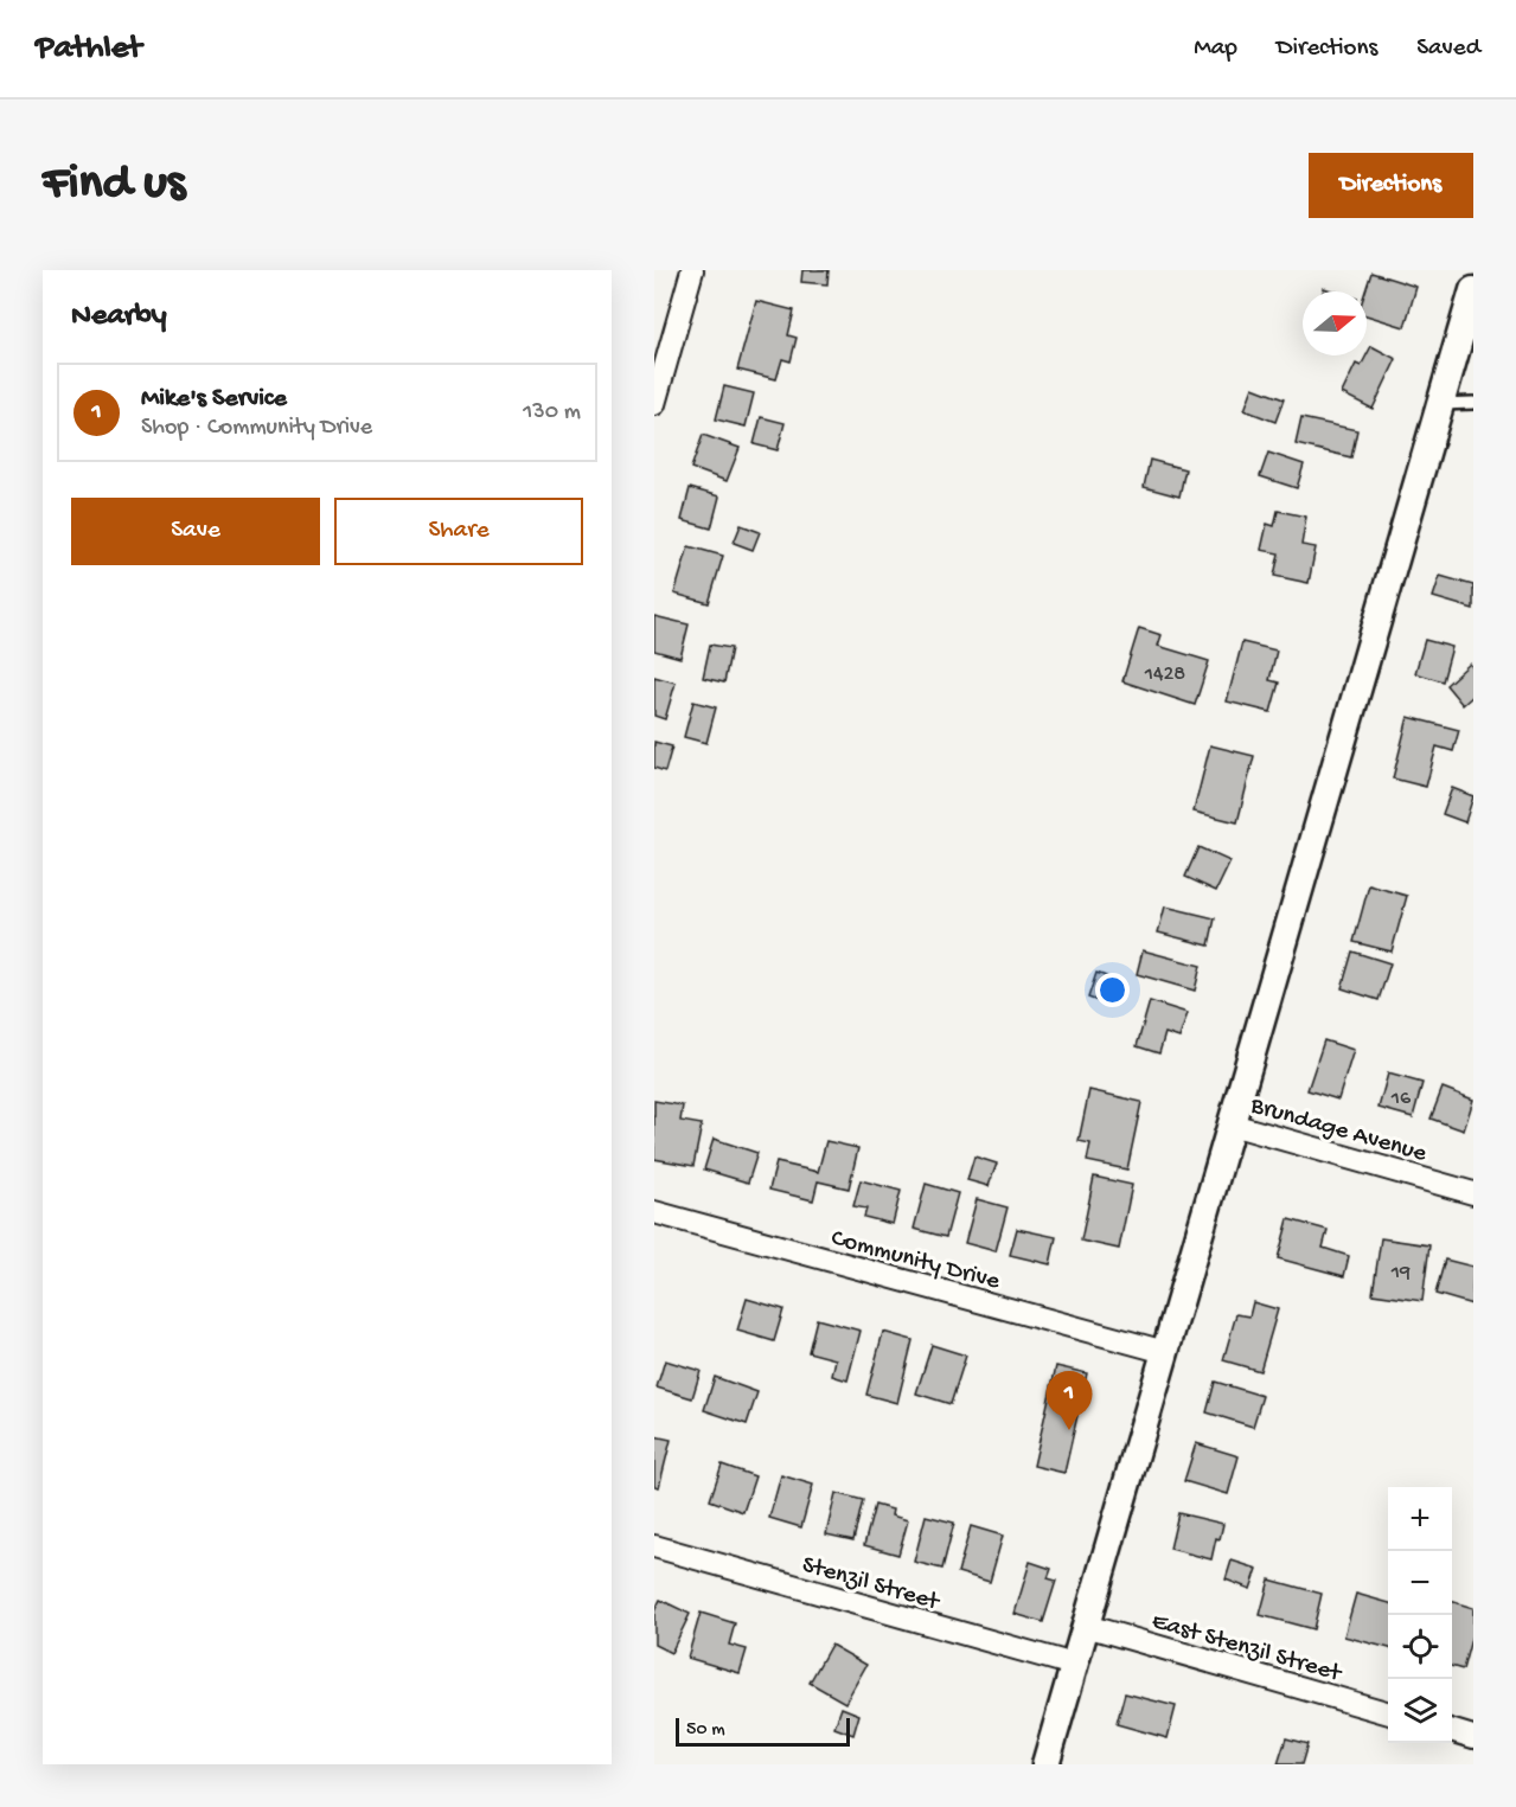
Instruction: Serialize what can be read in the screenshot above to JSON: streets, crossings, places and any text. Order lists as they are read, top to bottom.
{
  "streets": {
    "street": [
      "Brundage Avenue",
      "Community Drive",
      "Stenzil Street",
      "East Stenzil Street"
    ]
  },
  "house_numbers": ["1428", "16", "19"],
  "scale_bar": "50 m",
  "north": "right",
  "page": {
    "header": "Pathlet",
    "nav": ["Map", "Directions", "Saved"],
    "buttons": [
      "Directions",
      ["Save", "Share"]
    ],
    "title": "Find us",
    "heading": "Nearby",
    "list": [
      {
        "mark": "1",
        "name": "Mike's Service",
        "note": "Shop · Community Drive",
        "value": "130 m"
      }
    ],
    "pins": "1",
    "map_buttons": ["+", "−"],
    "scale": "50 m"
  }
}
